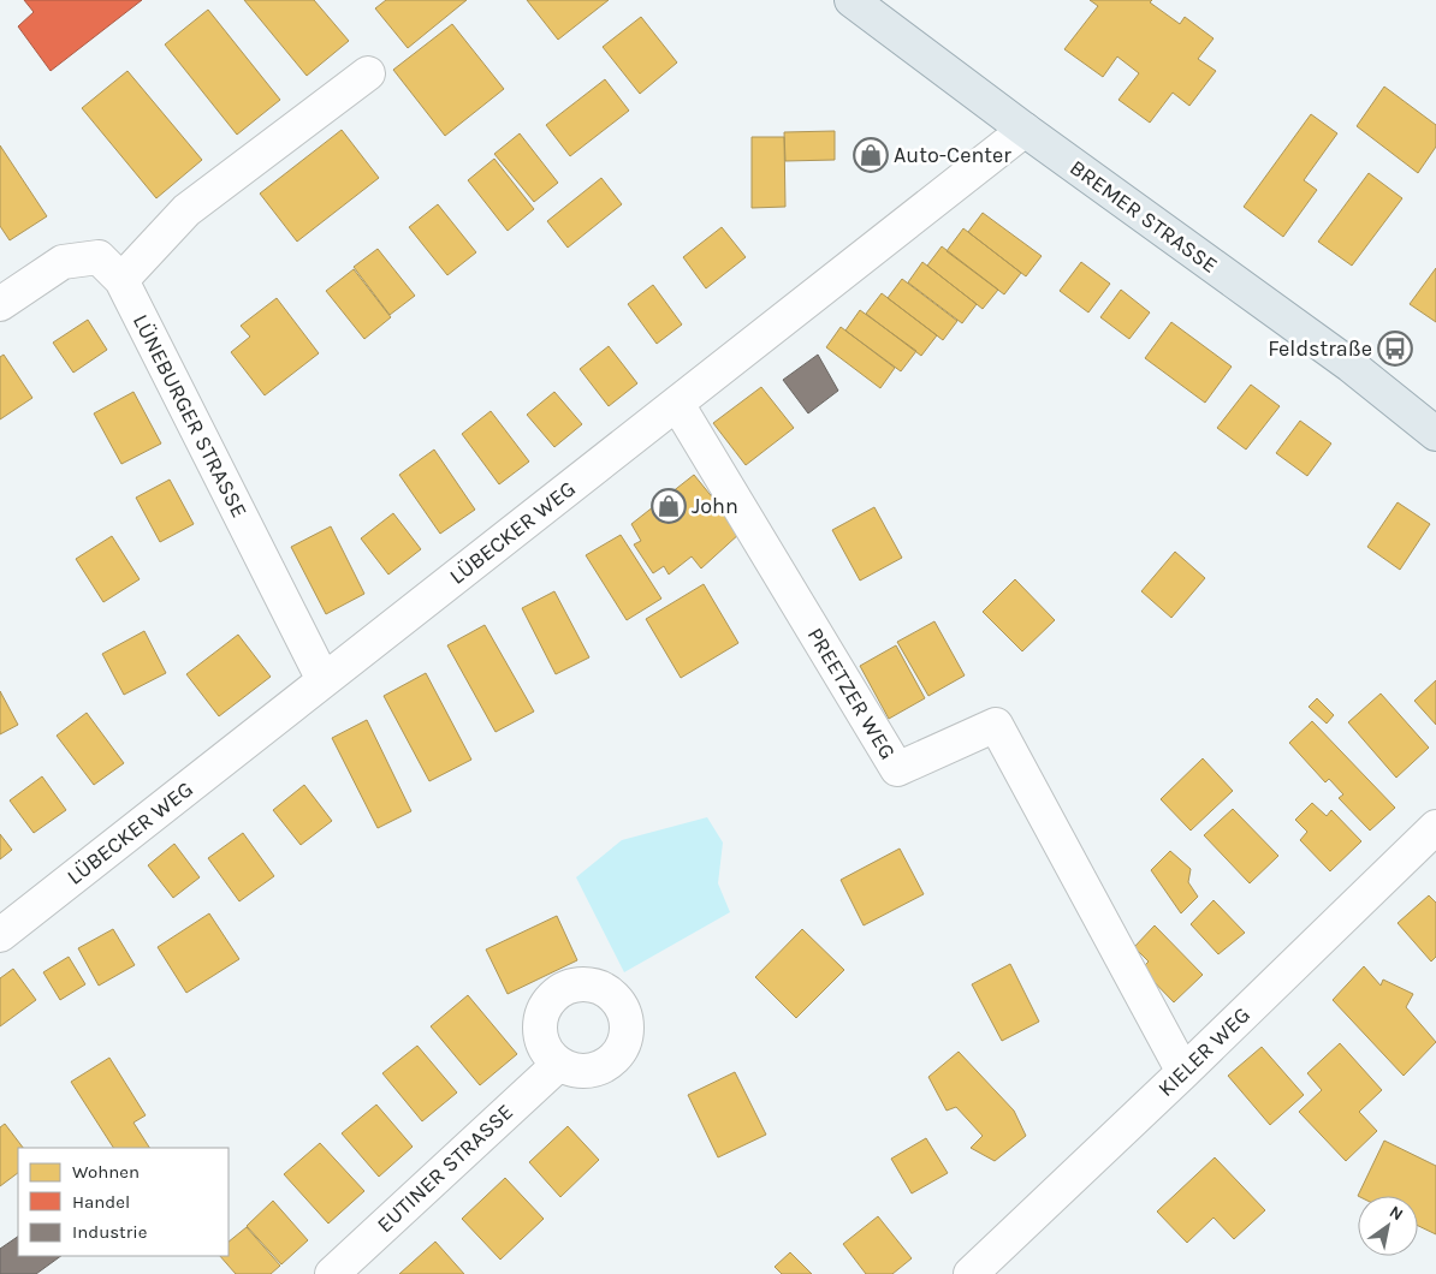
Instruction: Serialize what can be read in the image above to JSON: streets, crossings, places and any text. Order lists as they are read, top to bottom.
{
  "streets": {
    "main road": ["BREMER STRASSE"],
    "street": [
      "LÜNEBURGER STRASSE",
      "LÜBECKER WEG",
      "PREETZER WEG",
      "KIELER WEG",
      "EUTINER STRASSE"
    ]
  },
  "crossings": [
    ["BREMER STRASSE", "LÜBECKER WEG"],
    ["LÜNEBURGER STRASSE", "LÜBECKER WEG"],
    ["LÜBECKER WEG", "PREETZER WEG"],
    ["PREETZER WEG", "KIELER WEG"]
  ],
  "places": {
    "shop": ["Auto-Center", "John"],
    "bus stop": ["Feldstraße"]
  },
  "legend": ["Wohnen", "Handel", "Industrie"],
  "north": "top right"
}
